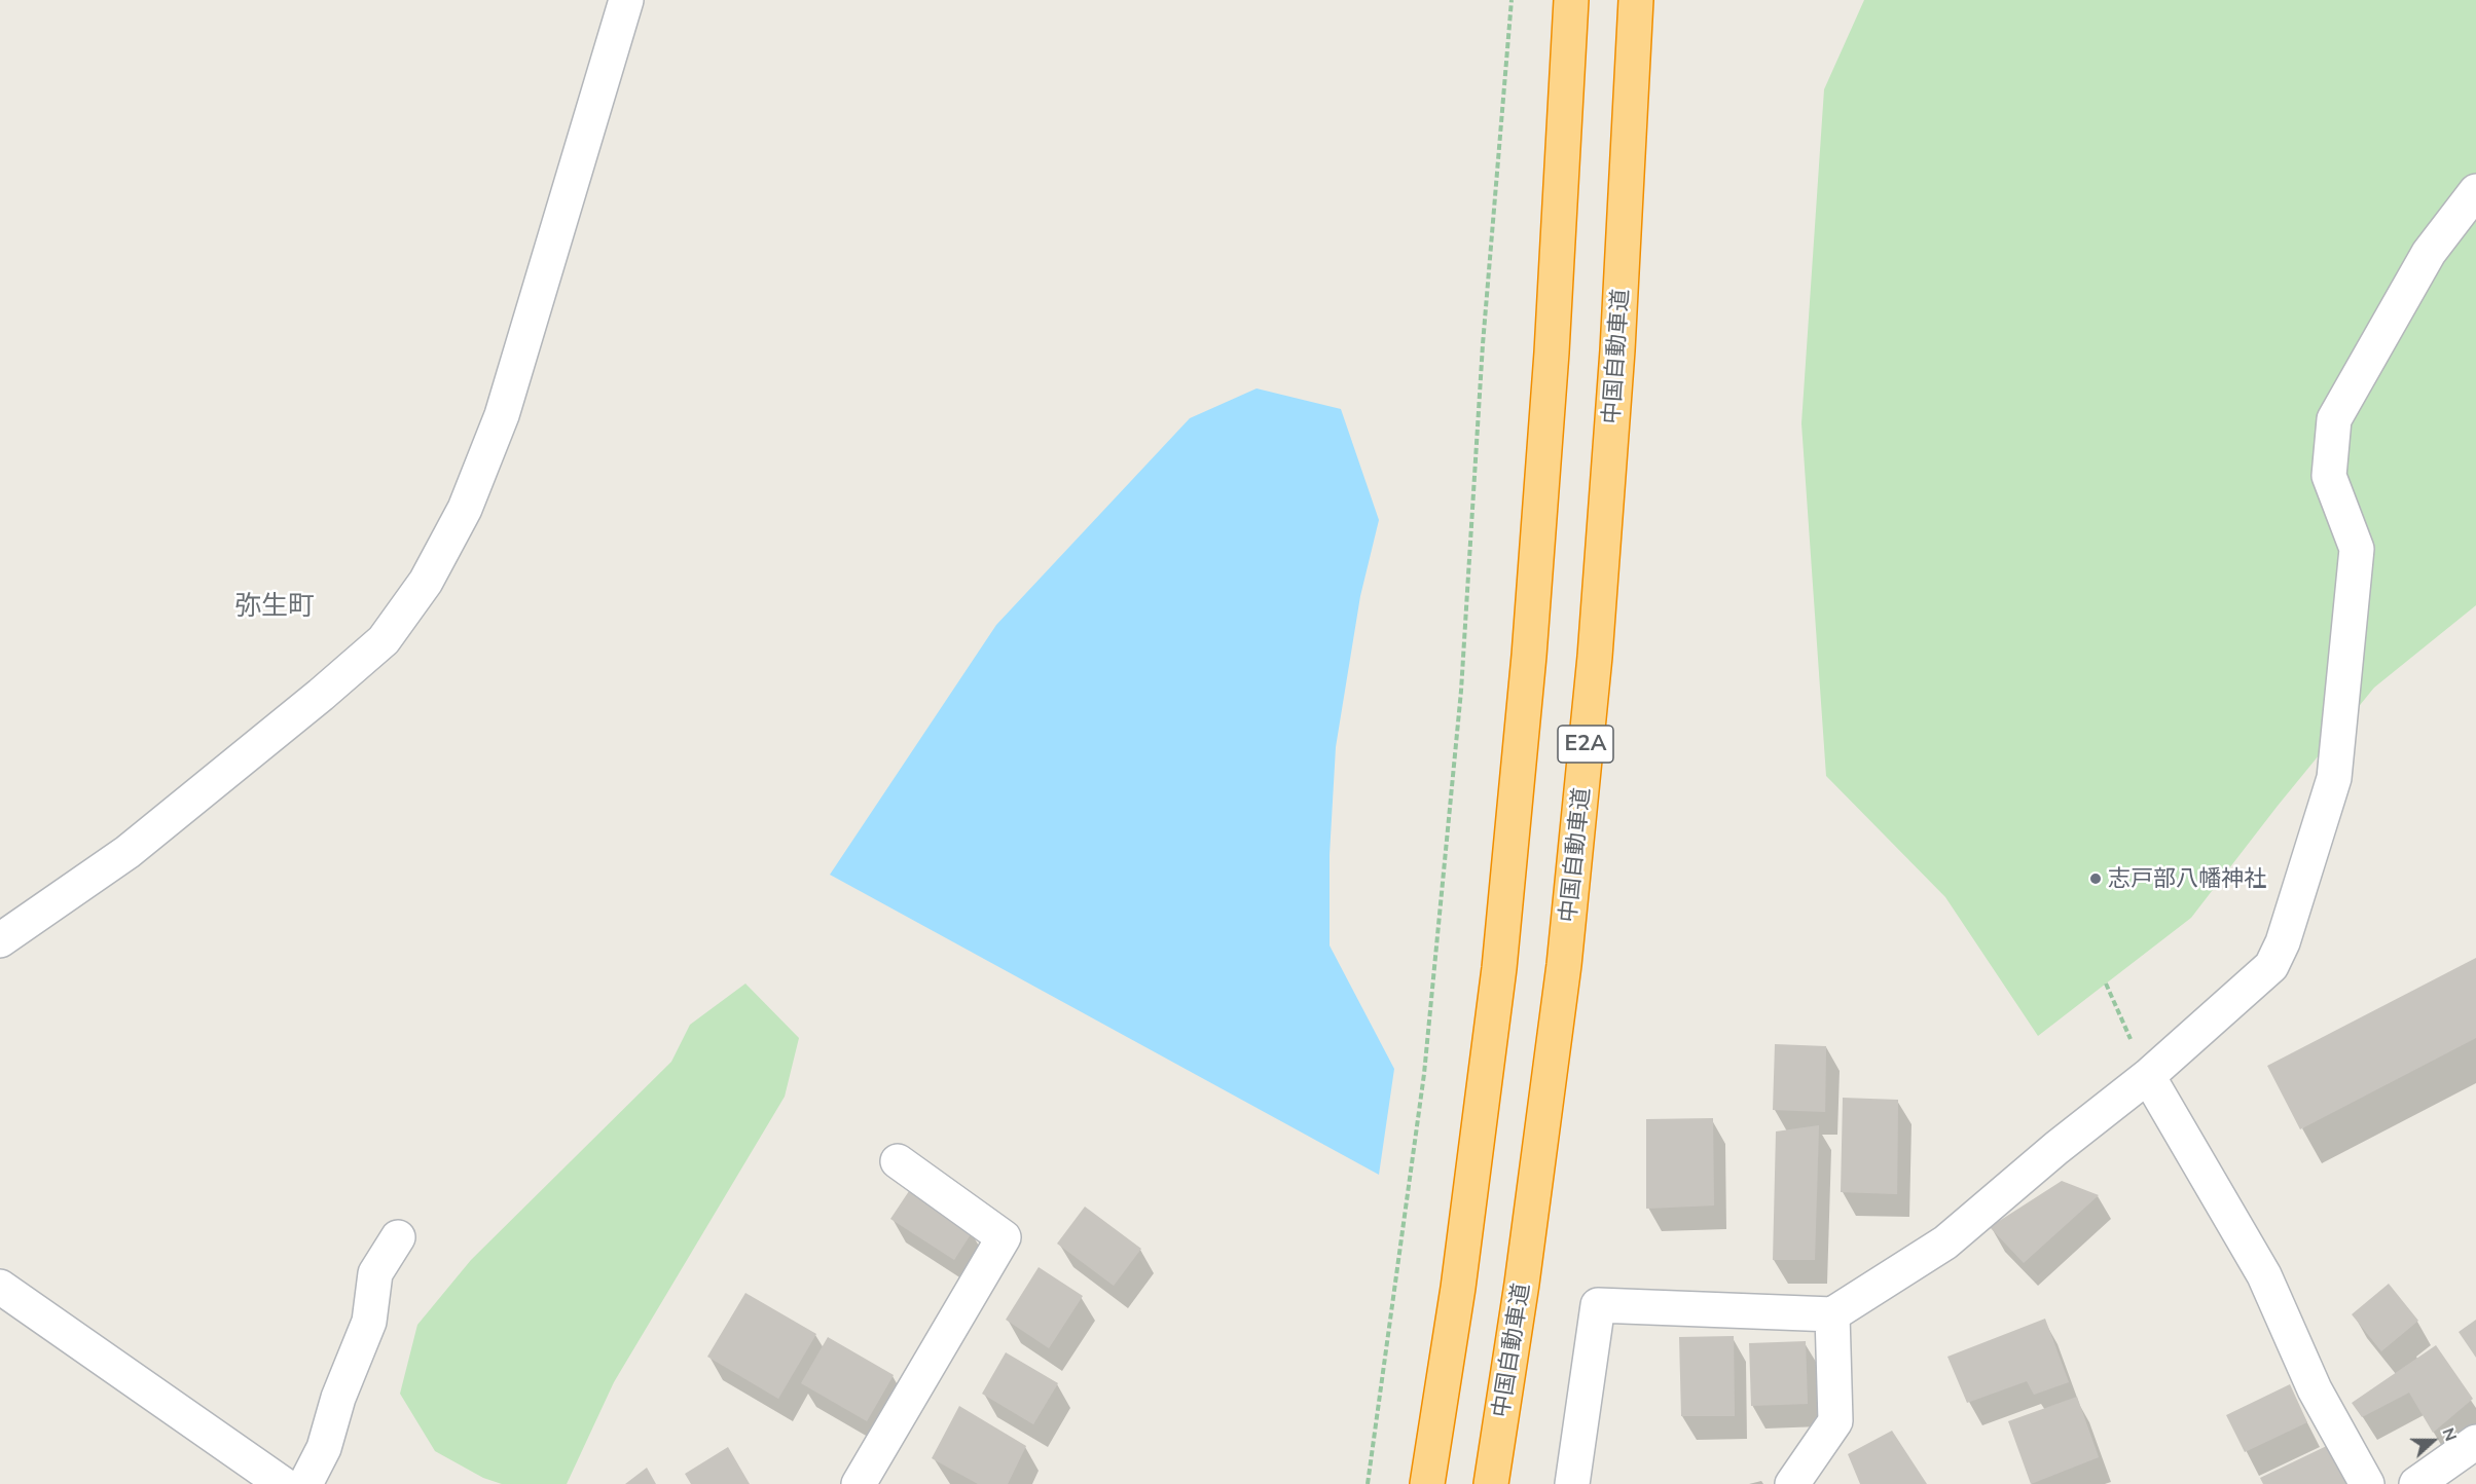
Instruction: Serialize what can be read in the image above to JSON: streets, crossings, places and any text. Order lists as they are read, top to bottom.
{
  "streets": {
    "highway": ["中国自動車道", "E2A"]
  },
  "districts": ["弥生町"],
  "places": ["志戸部八幡神社"],
  "north": "right"
}
